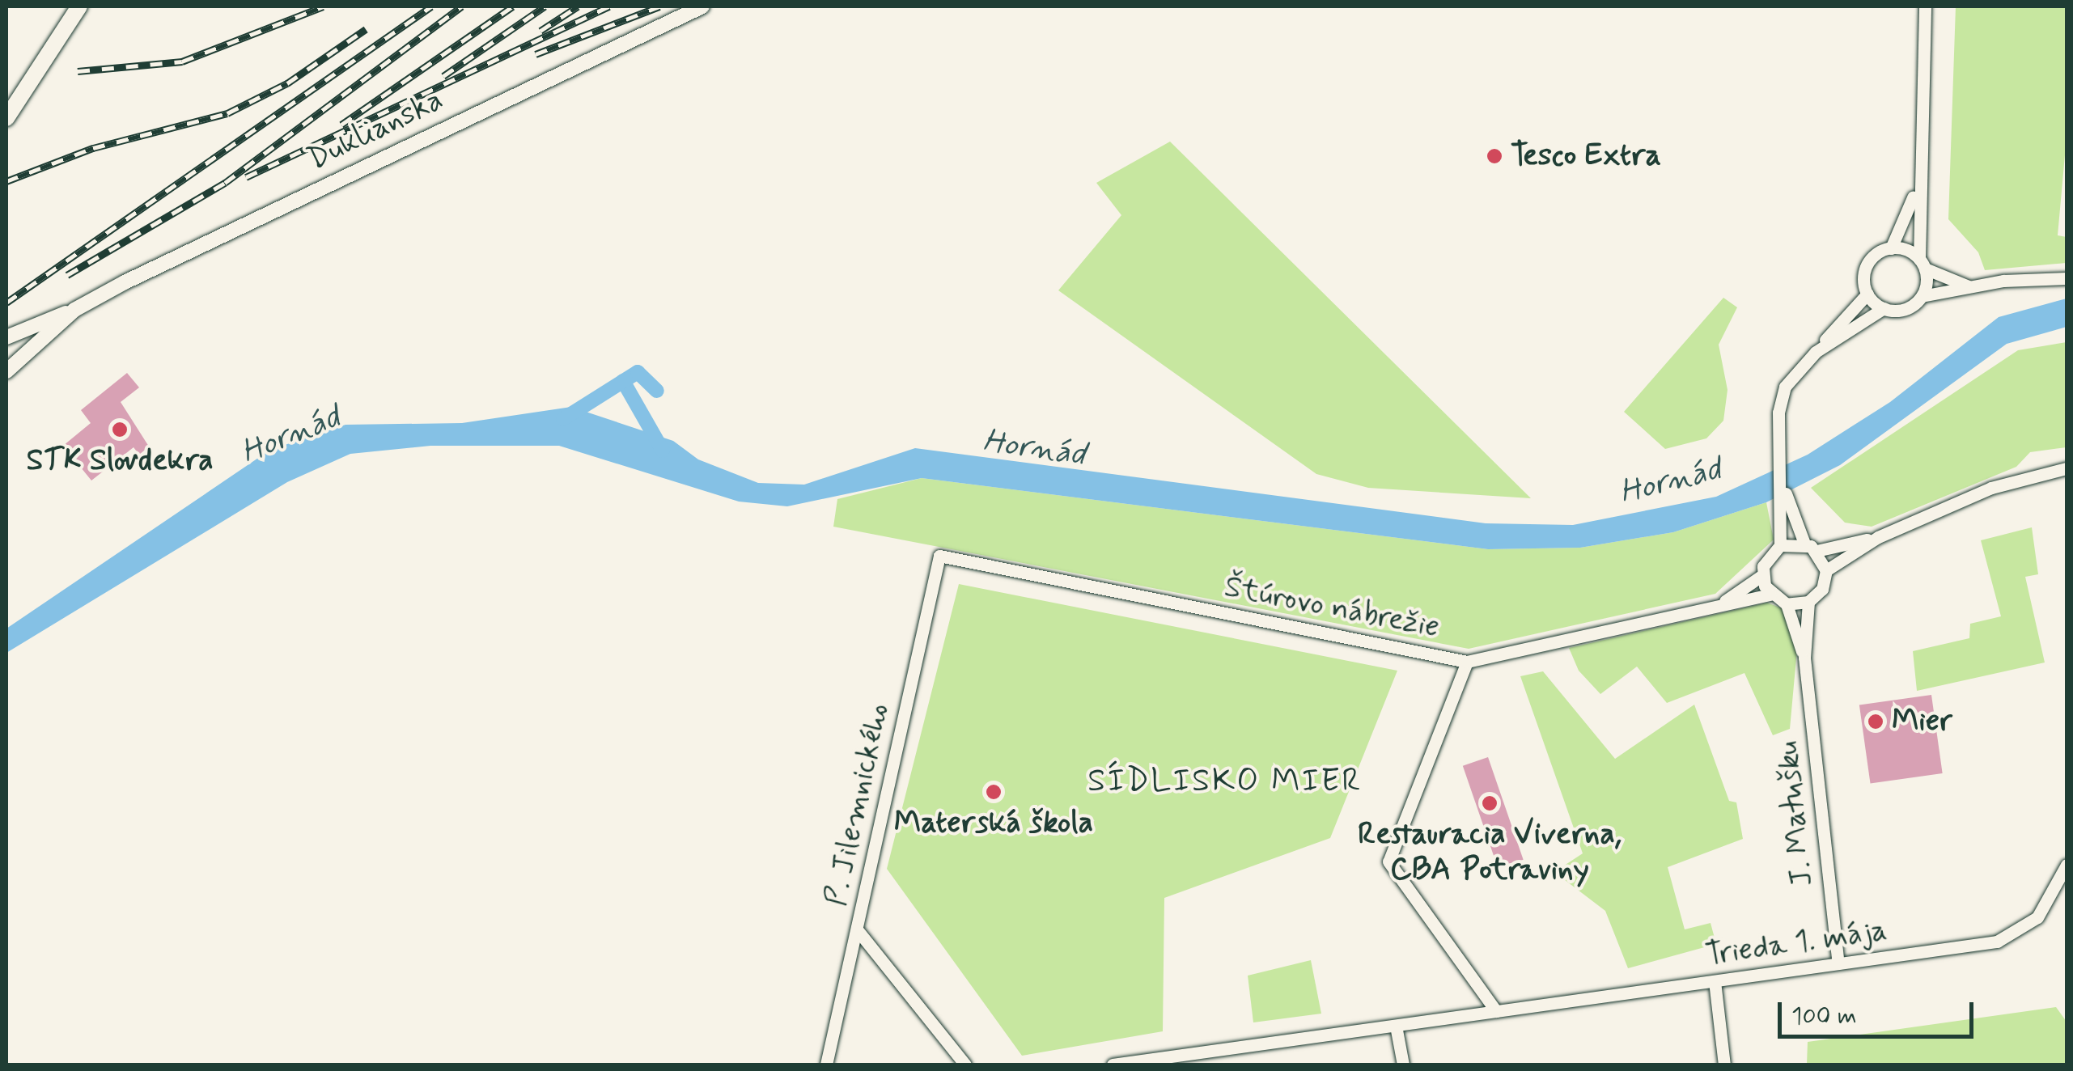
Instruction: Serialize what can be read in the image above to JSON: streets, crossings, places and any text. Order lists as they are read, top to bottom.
{
  "streets": {
    "street": [
      "Duklianska",
      "Štúrovo nábrežie",
      "P. Jilemnického",
      "J. Matušku",
      "Trieda 1. mája"
    ]
  },
  "crossings": [
    ["Štúrovo nábrežie", "P. Jilemnického"],
    ["J. Matušku", "Trieda 1. mája"]
  ],
  "districts": ["SÍDLISKO MIER"],
  "water": ["Hornád"],
  "places": [
    "Tesco Extra",
    "STK Slovdekra",
    "Mier",
    "Materská škola",
    "Restauracia Viverna, CBA Potraviny"
  ],
  "scale_bar": "100 m"
}
